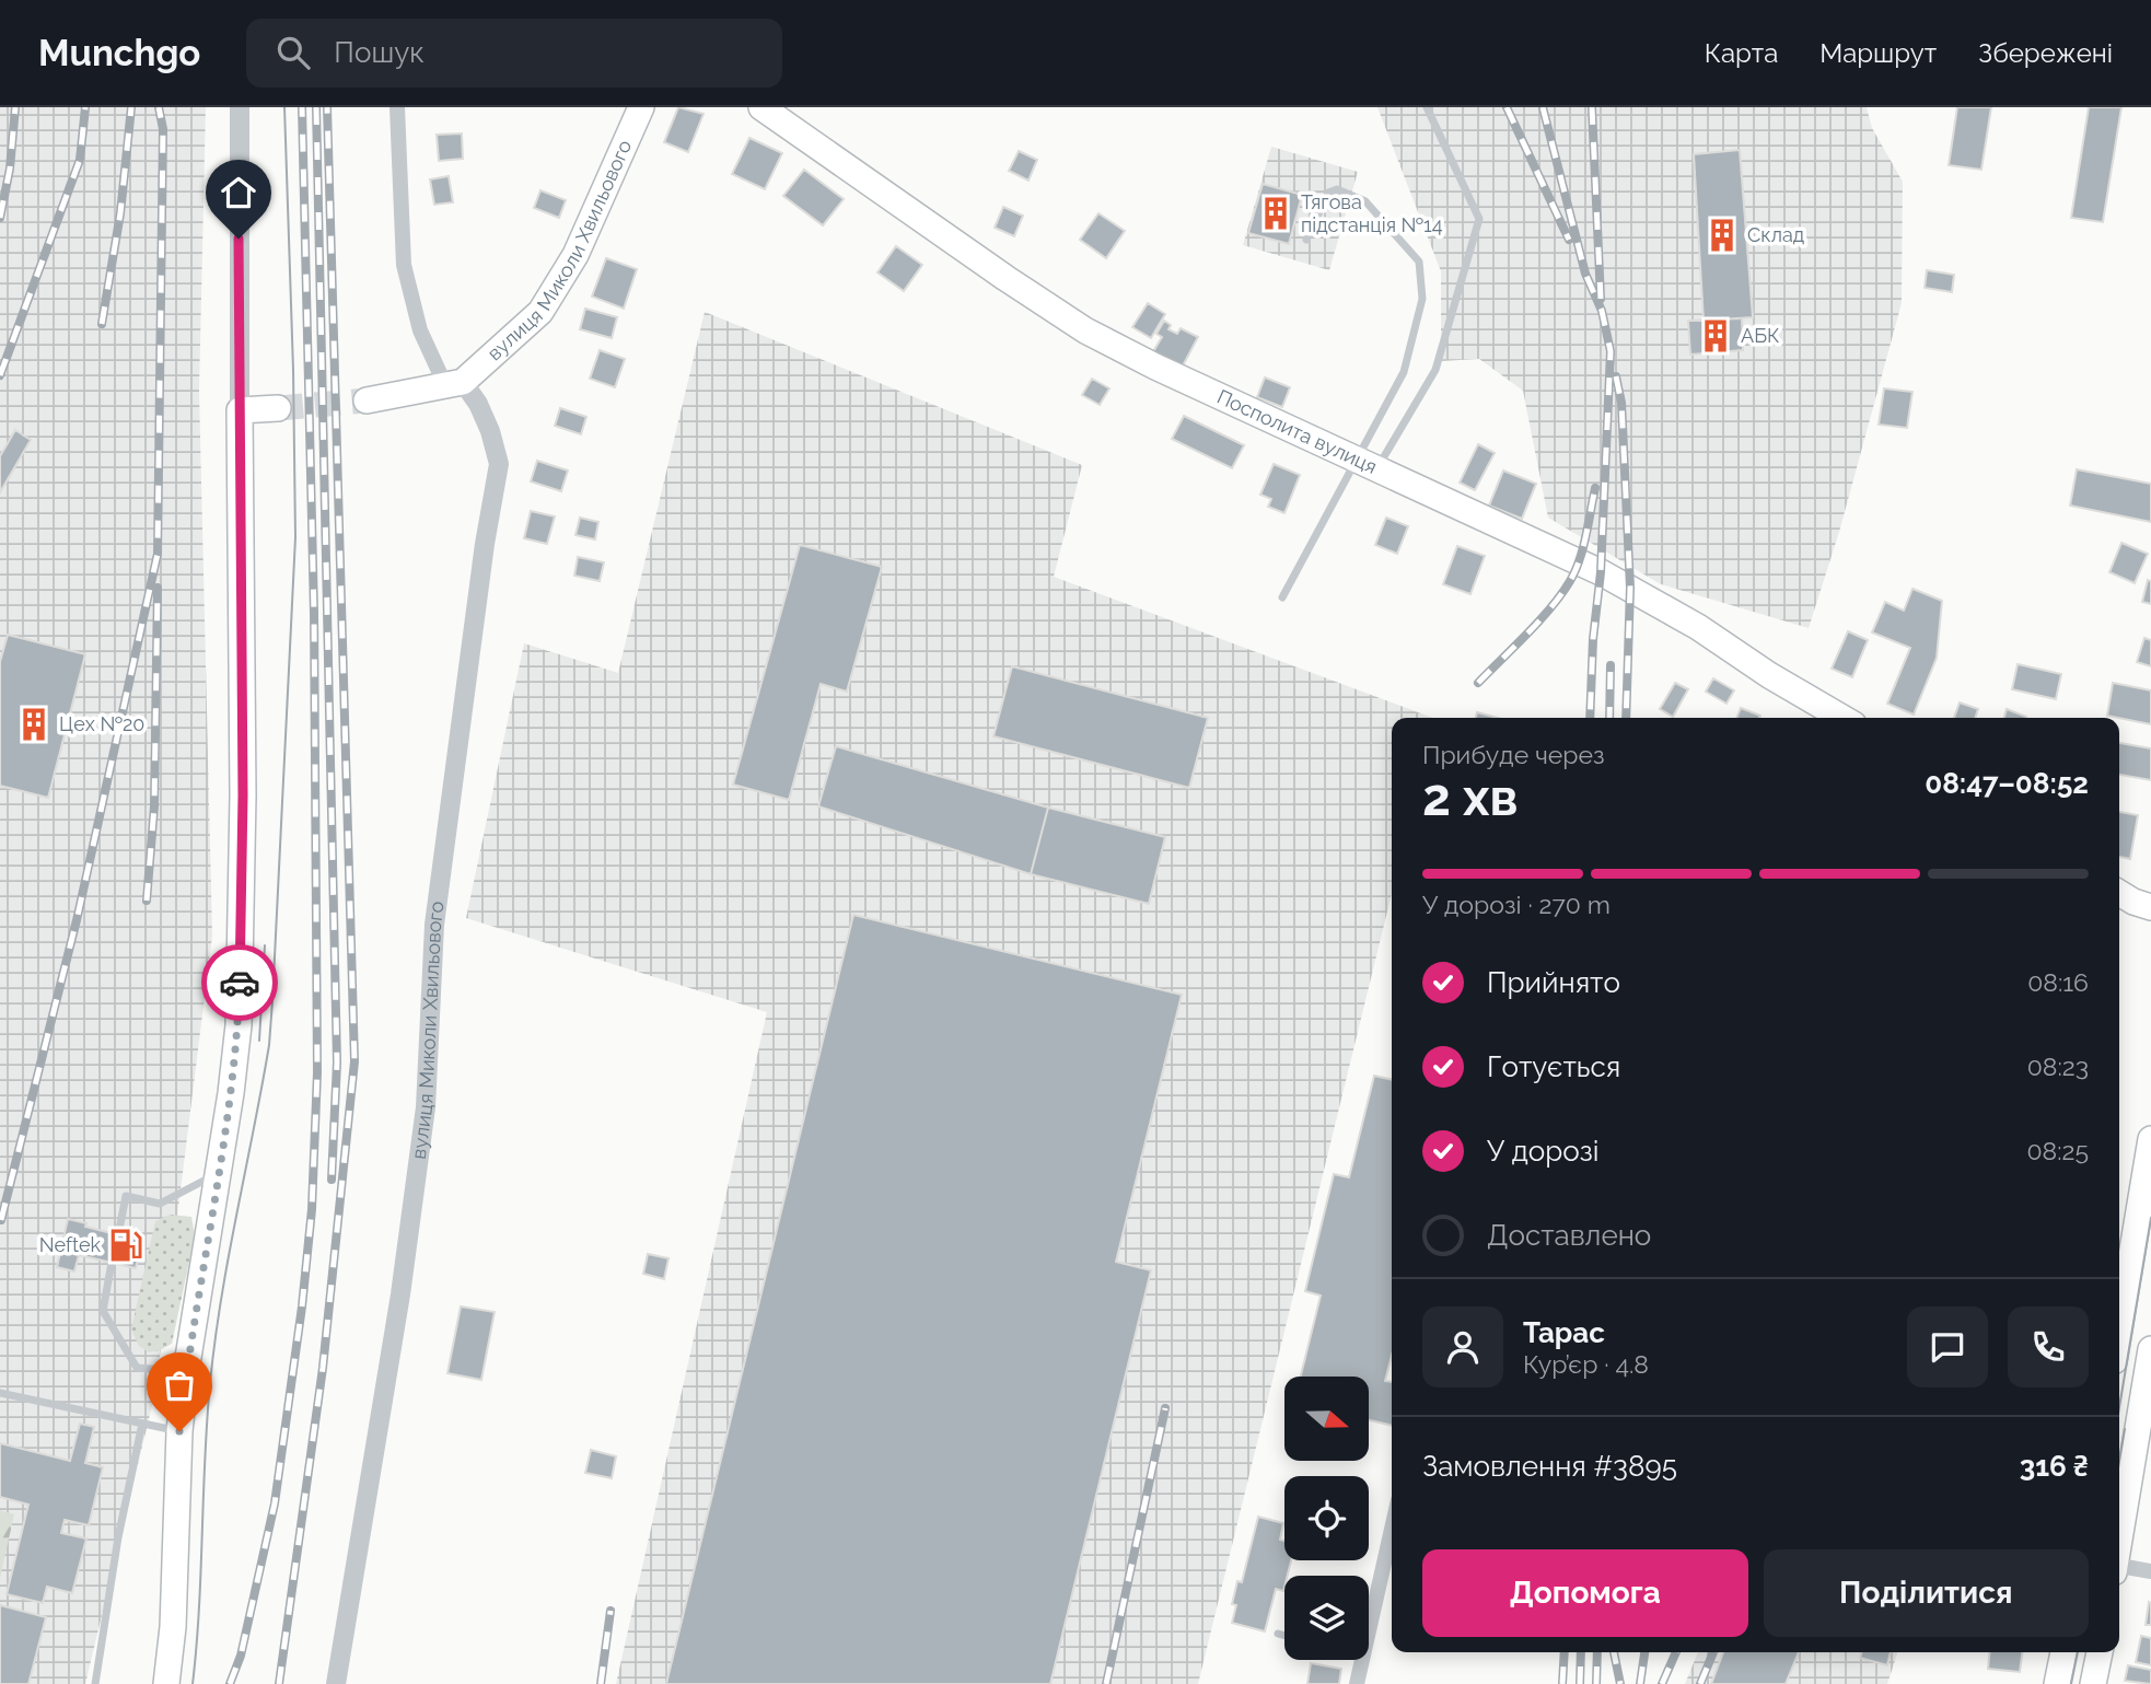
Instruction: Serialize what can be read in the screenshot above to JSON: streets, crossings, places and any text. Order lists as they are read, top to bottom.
{
  "streets": {
    "highway": ["вулиця Миколи Хвильового", "Посполита вулиця"]
  },
  "places": {
    "building": [
      "Тягова пiдстанцiя №14",
      "Склад",
      "АБК",
      "Цех №20"
    ],
    "fuel station": ["Neftek"]
  },
  "north": "right",
  "page": {
    "header": "Munchgo",
    "search": "Пошук",
    "nav": ["Карта", "Маршрут", "Збережені"],
    "heading": ["2 хв", "Прибуде через", "08:47–08:52"],
    "panel": [
      "Тарас",
      "Кур’єр · 4.8",
      "Замовлення #3895",
      "316 ₴"
    ],
    "bar": "У дорозі · 270 m",
    "list": [
      ["Прийнято", "08:16"],
      ["Готується", "08:23"],
      ["У дорозі", "08:25"],
      "Доставлено"
    ],
    "buttons": ["Допомога", "Поділитися"]
  }
}
